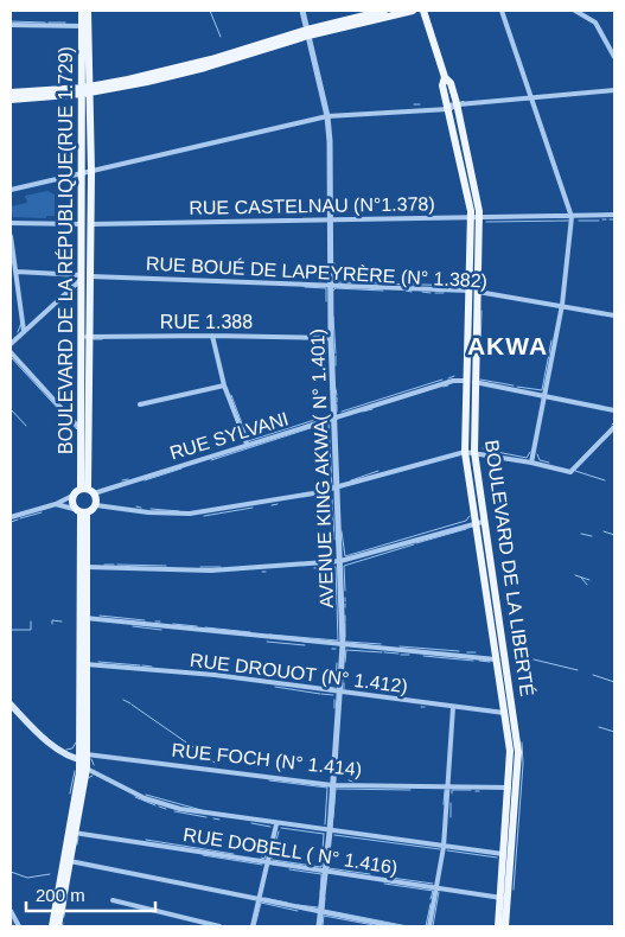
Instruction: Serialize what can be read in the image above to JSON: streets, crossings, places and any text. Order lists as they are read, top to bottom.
{
  "streets": {
    "main road": ["BOULEVARD DE LA RÉPUBLIQUE(RUE 1.729)", "BOULEVARD DE LA LIBERTÉ"],
    "street": [
      "RUE CASTELNAU (N°1.378)",
      "RUE BOUÉ DE LAPEYRÈRE (N° 1.382)",
      "RUE 1.388",
      "RUE SYLVANI",
      "AVENUE KING AKWA( N° 1.401)",
      "RUE DROUOT (N° 1.412)",
      "RUE FOCH (N° 1.414)",
      "RUE DOBELL ( N° 1.416)"
    ]
  },
  "crossings": [
    ["RUE CASTELNAU (N°1.378)", "BOULEVARD DE LA RÉPUBLIQUE(RUE 1.729)"],
    ["RUE CASTELNAU (N°1.378)", "AVENUE KING AKWA( N° 1.401)"],
    ["RUE CASTELNAU (N°1.378)", "BOULEVARD DE LA LIBERTÉ"],
    ["BOULEVARD DE LA RÉPUBLIQUE(RUE 1.729)", "RUE BOUÉ DE LAPEYRÈRE (N° 1.382)"],
    ["BOULEVARD DE LA RÉPUBLIQUE(RUE 1.729)", "RUE 1.388"],
    ["BOULEVARD DE LA RÉPUBLIQUE(RUE 1.729)", "RUE SYLVANI"],
    ["RUE BOUÉ DE LAPEYRÈRE (N° 1.382)", "AVENUE KING AKWA( N° 1.401)"],
    ["RUE BOUÉ DE LAPEYRÈRE (N° 1.382)", "BOULEVARD DE LA LIBERTÉ"],
    ["RUE 1.388", "AVENUE KING AKWA( N° 1.401)"],
    ["RUE SYLVANI", "AVENUE KING AKWA( N° 1.401)"],
    ["RUE SYLVANI", "BOULEVARD DE LA LIBERTÉ"],
    ["AVENUE KING AKWA( N° 1.401)", "RUE DROUOT (N° 1.412)"],
    ["AVENUE KING AKWA( N° 1.401)", "RUE FOCH (N° 1.414)"],
    ["AVENUE KING AKWA( N° 1.401)", "RUE DOBELL ( N° 1.416)"],
    ["BOULEVARD DE LA LIBERTÉ", "RUE DROUOT (N° 1.412)"],
    ["BOULEVARD DE LA LIBERTÉ", "RUE FOCH (N° 1.414)"],
    ["BOULEVARD DE LA LIBERTÉ", "RUE DOBELL ( N° 1.416)"]
  ],
  "districts": ["AKWA"],
  "scale_bar": "200 m"
}
